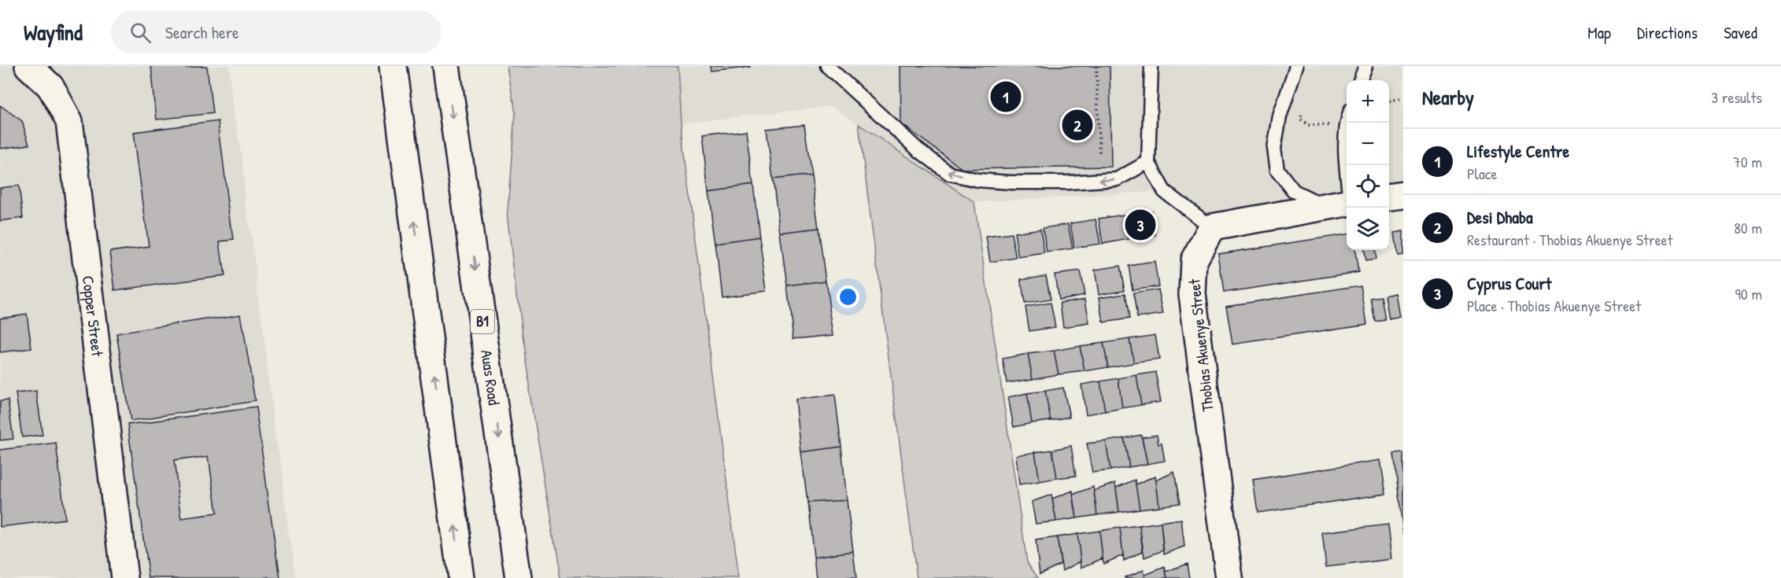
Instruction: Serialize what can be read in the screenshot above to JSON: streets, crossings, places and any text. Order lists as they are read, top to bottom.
{
  "streets": {
    "main road": [
      "Copper Street",
      "B1",
      "Thobias Akuenye Street",
      "Auas Road"
    ]
  },
  "page": {
    "header": "Wayfind",
    "search": "Search here",
    "nav": ["Map", "Directions", "Saved"],
    "heading": ["Nearby", "3 results"],
    "pins": ["1", "2", "3"],
    "map_buttons": ["+", "−"],
    "list": [
      {
        "mark": "1",
        "name": "Lifestyle Centre",
        "note": "Place",
        "value": "70 m"
      },
      {
        "mark": "2",
        "name": "Desi Dhaba",
        "note": "Restaurant · Thobias Akuenye Street",
        "value": "80 m"
      },
      {
        "mark": "3",
        "name": "Cyprus Court",
        "note": "Place · Thobias Akuenye Street",
        "value": "90 m"
      }
    ]
  }
}
